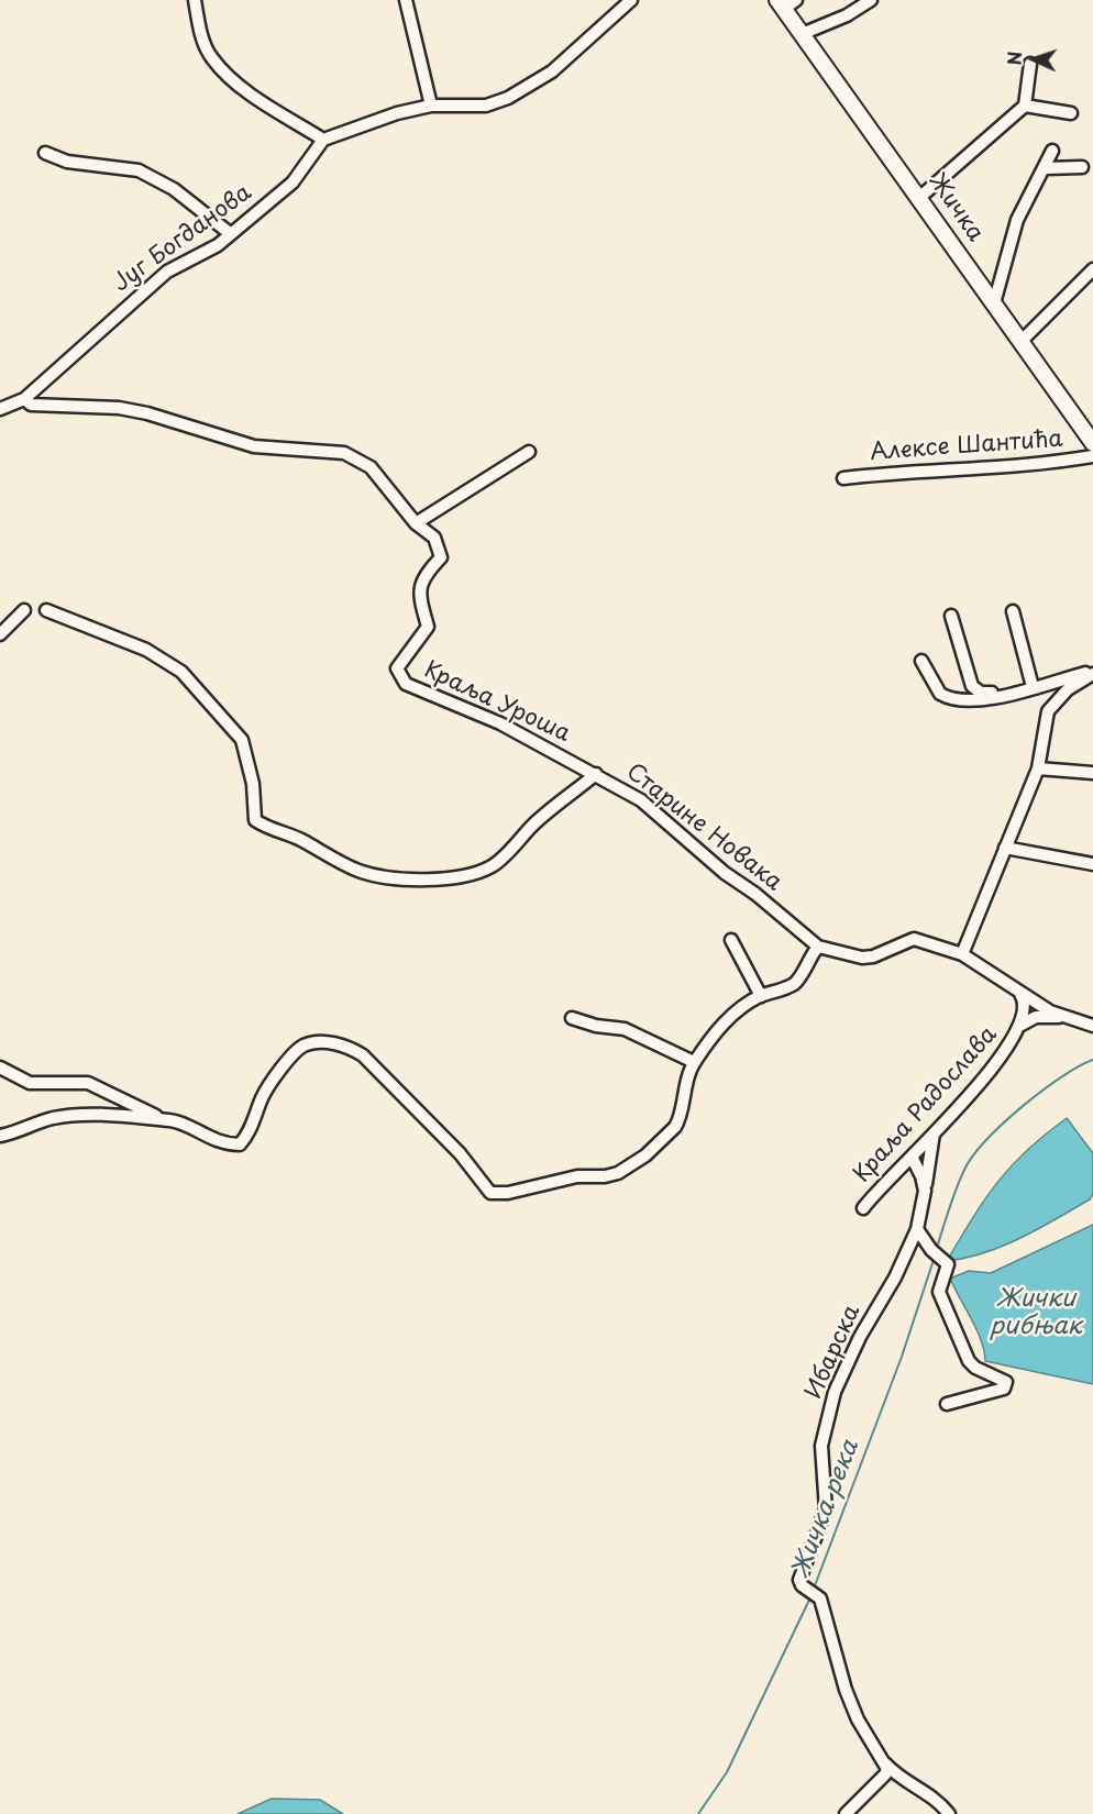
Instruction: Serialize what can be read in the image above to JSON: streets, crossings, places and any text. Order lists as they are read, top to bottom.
{
  "streets": {
    "main road": ["Жичка"],
    "street": [
      "Југ Богданова",
      "Алексе Шантића",
      "Краља Уроша",
      "Старине Новака",
      "Краља Радослава",
      "Ибарска"
    ]
  },
  "crossings": [
    ["Југ Богданова", "Краља Уроша"],
    ["Краља Уроша", "Старине Новака"],
    ["Старине Новака", "Краља Радослава"],
    ["Краља Радослава", "Ибарска"]
  ],
  "water": ["Жички рибњак", "Жичка река"],
  "north": "left"
}
